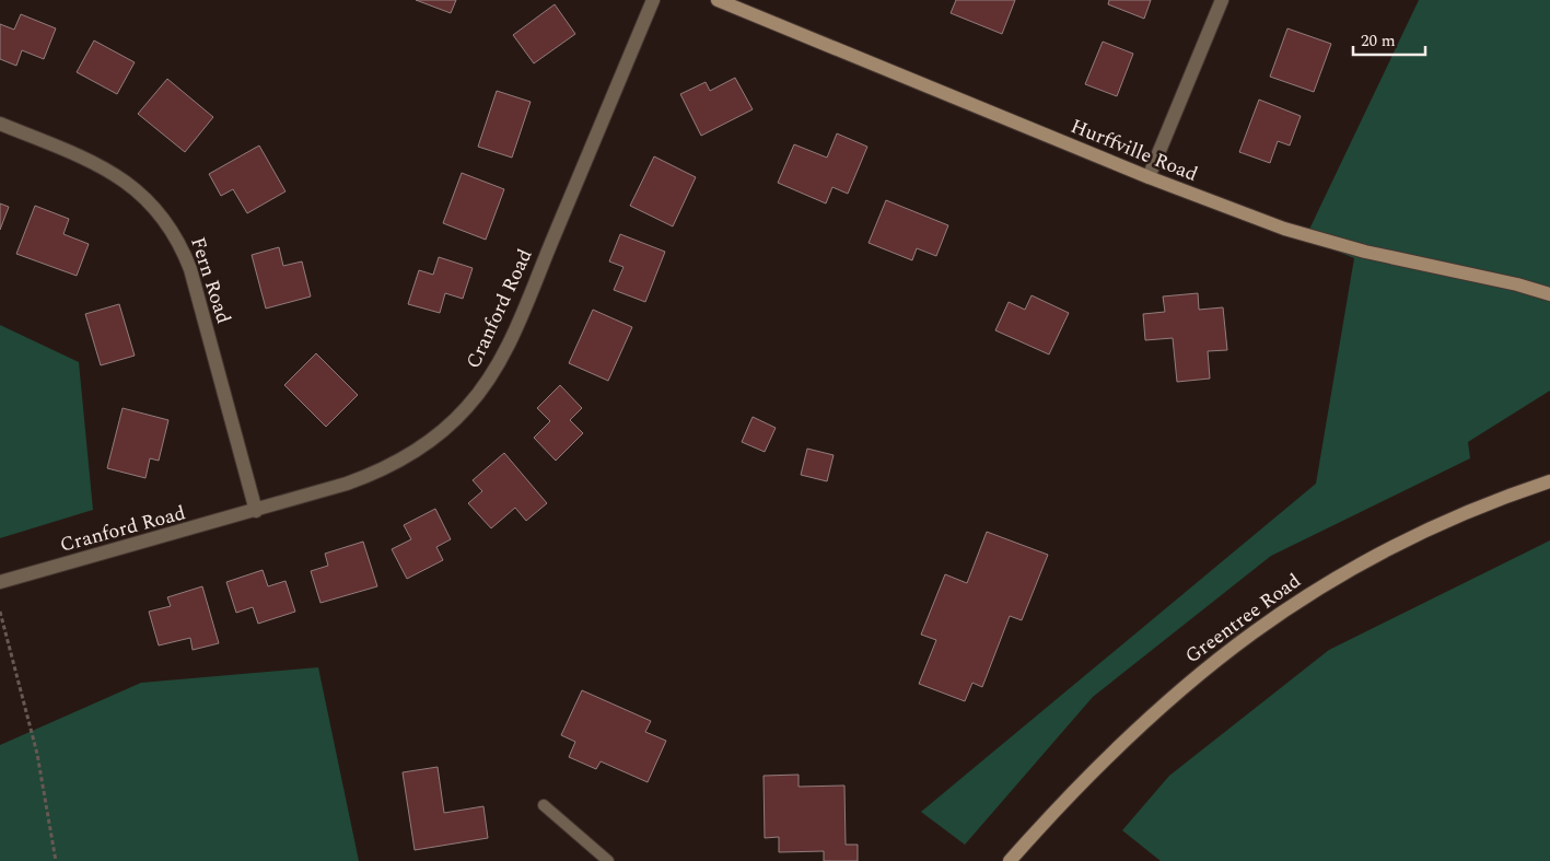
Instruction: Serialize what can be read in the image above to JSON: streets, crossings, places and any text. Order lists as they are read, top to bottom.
{
  "streets": {
    "street": [
      "Hurffville Road",
      "Fern Road",
      "Cranford Road",
      "Greentree Road"
    ]
  },
  "crossings": [
    ["Fern Road", "Cranford Road"]
  ],
  "scale_bar": "20 m"
}
